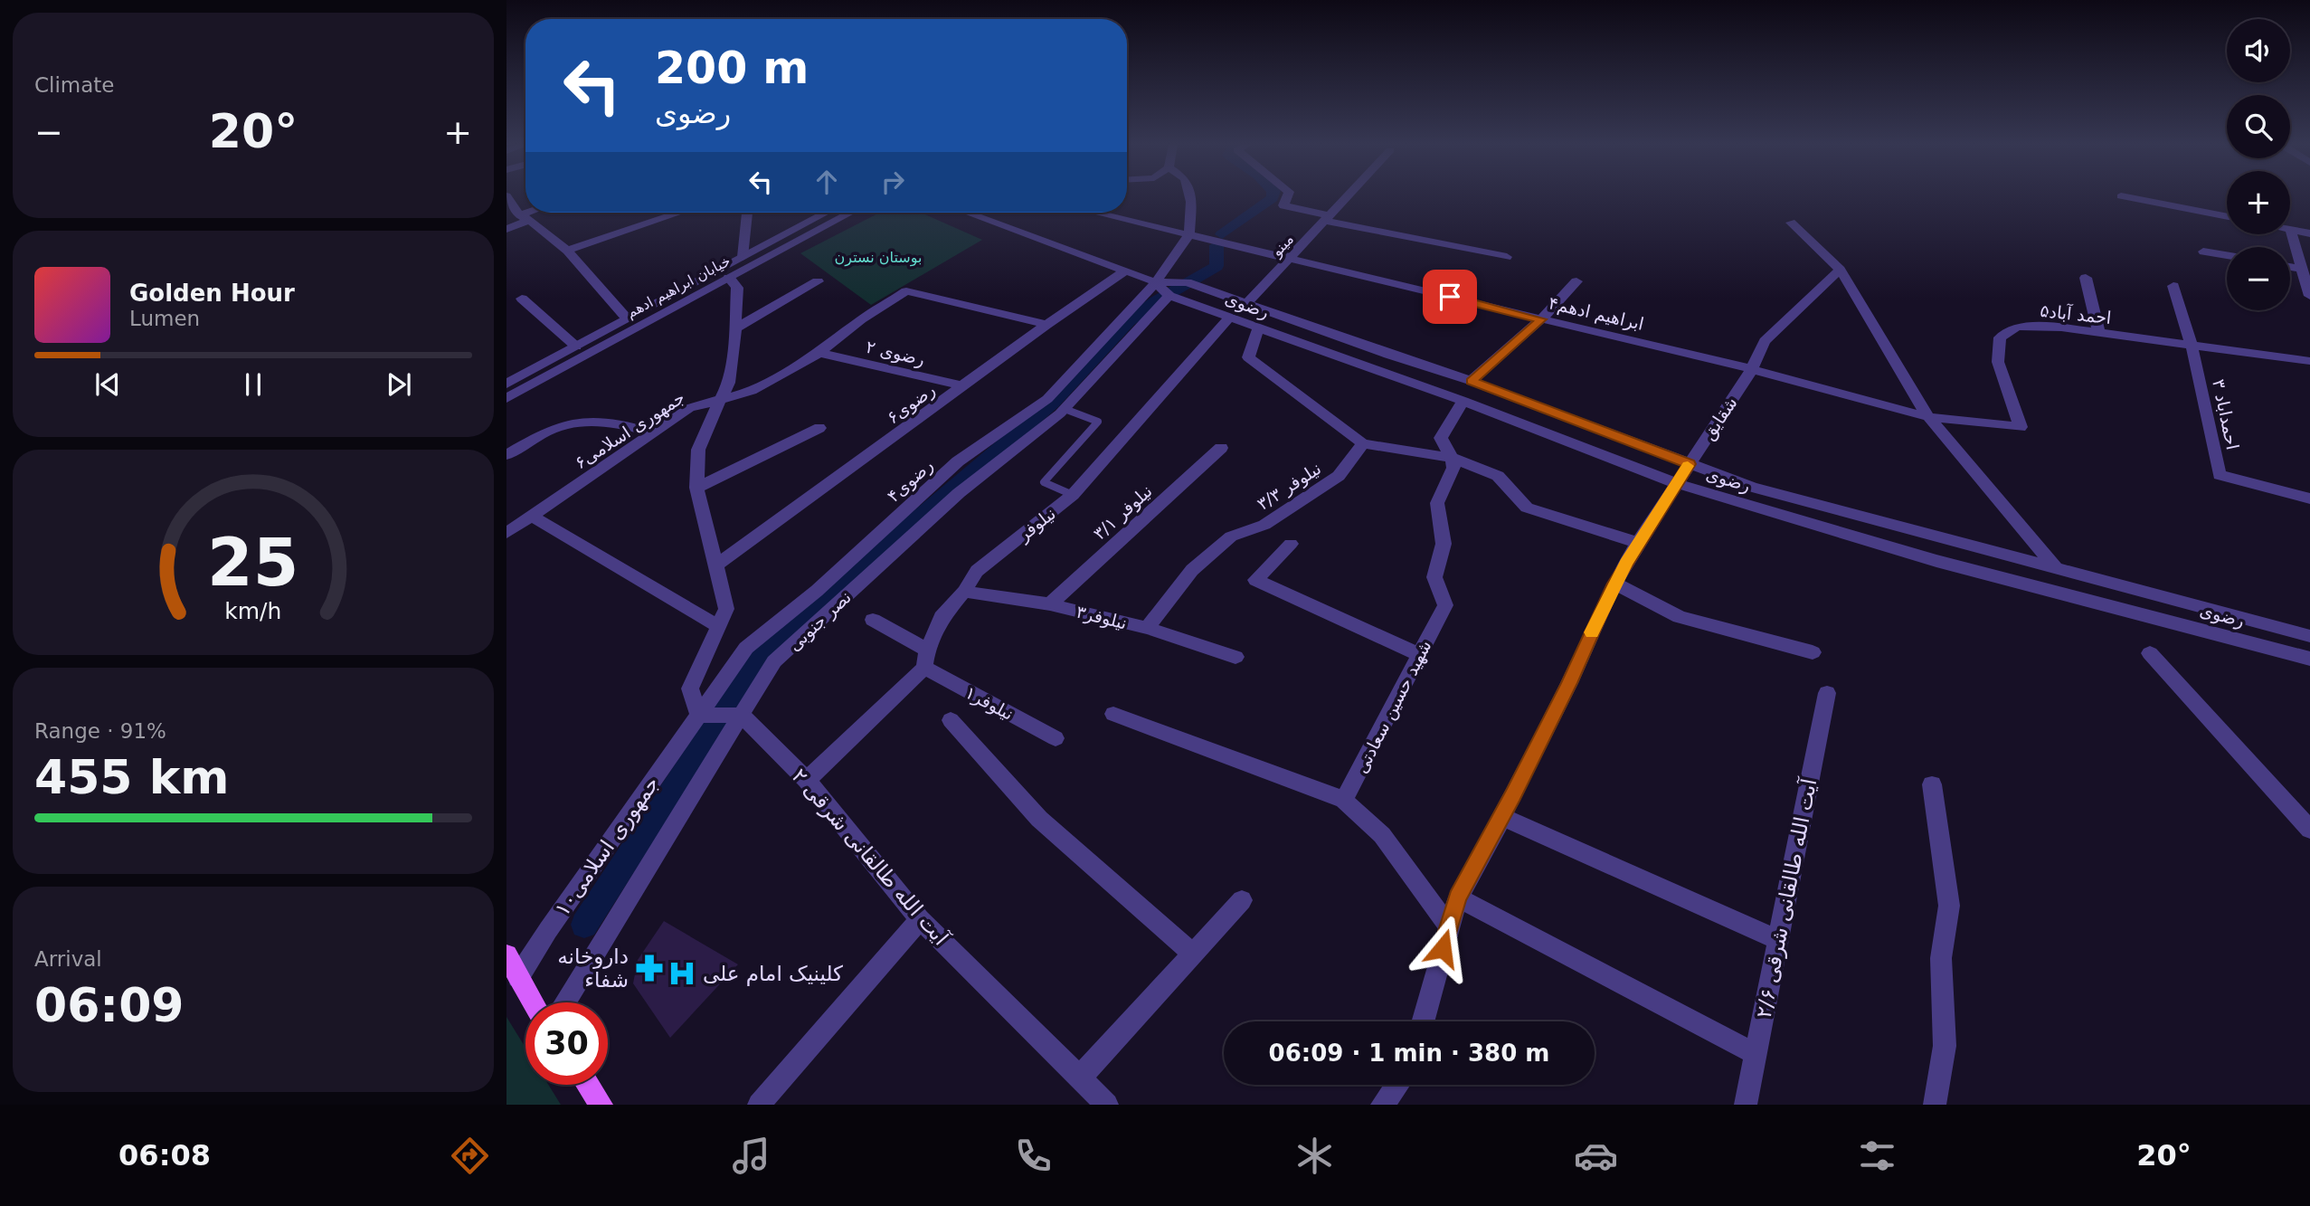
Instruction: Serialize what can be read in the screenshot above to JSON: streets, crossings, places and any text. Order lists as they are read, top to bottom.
{
  "streets": {
    "street": [
      "مینو",
      "خیابان ابراهیم ادهم",
      "رضوی",
      "ابراهیم ادهم۴",
      "احمد آباد۵",
      "رضوی ۲",
      "رضوی۶",
      "احمداباد ۳",
      "شقایق",
      "جمهوری اسلامی۶",
      "رضوی۴",
      "نیلوفر ۳/۳",
      "نیلوفر ۳/۱",
      "نیلوفر",
      "نیلوفر۳",
      "نصر جنوبی",
      "نیلوفر۱",
      "شهید حسین سعادتی",
      "جمهوری اسلامی۱۰",
      "آیت الله طالقانی شرقی ۲",
      "آیت الله طالقانی شرقی ۲/۶"
    ]
  },
  "crossings": [
    ["مینو", "رضوی"],
    ["مینو", "ابراهیم ادهم۴"],
    ["رضوی", "رضوی۶"],
    ["رضوی", "شقایق"],
    ["رضوی", "رضوی۴"],
    ["رضوی", "نیلوفر"],
    ["رضوی", "نصر جنوبی"],
    ["ابراهیم ادهم۴", "احمد آباد۵"],
    ["ابراهیم ادهم۴", "شقایق"],
    ["ابراهیم ادهم۴", "رضوی۴"],
    ["احمد آباد۵", "احمداباد ۳"],
    ["رضوی ۲", "رضوی۶"],
    ["رضوی ۲", "جمهوری اسلامی۶"],
    ["رضوی۶", "جمهوری اسلامی۶"],
    ["رضوی۴", "جمهوری اسلامی۱۰"],
    ["نیلوفر ۳/۳", "نیلوفر۳"],
    ["نیلوفر ۳/۱", "نیلوفر۳"],
    ["نیلوفر", "نیلوفر۳"],
    ["نیلوفر", "نیلوفر۱"],
    ["نیلوفر", "آیت الله طالقانی شرقی ۲"],
    ["نصر جنوبی", "آیت الله طالقانی شرقی ۲"]
  ],
  "parks": ["بوستان نسترن"],
  "places": {
    "pharmacy": ["داروخانه شفاء"],
    "hospital": ["کلینیک امام علی"]
  },
  "page": {
    "tile": [
      "Climate",
      ["Range · 91%", "455 km"],
      ["Arrival", "06:09"]
    ],
    "map_buttons": ["+", "−"],
    "turn": ["200 m", "رضوی"],
    "heat": ["−", "20°", "+"],
    "song": ["Golden Hour", "Lumen"],
    "limit": "30",
    "trip": "06:09 · 1 min · 380 m",
    "tabs": ["06:08", "20°"],
    "gauge": ["25", "km/h"]
  }
}
